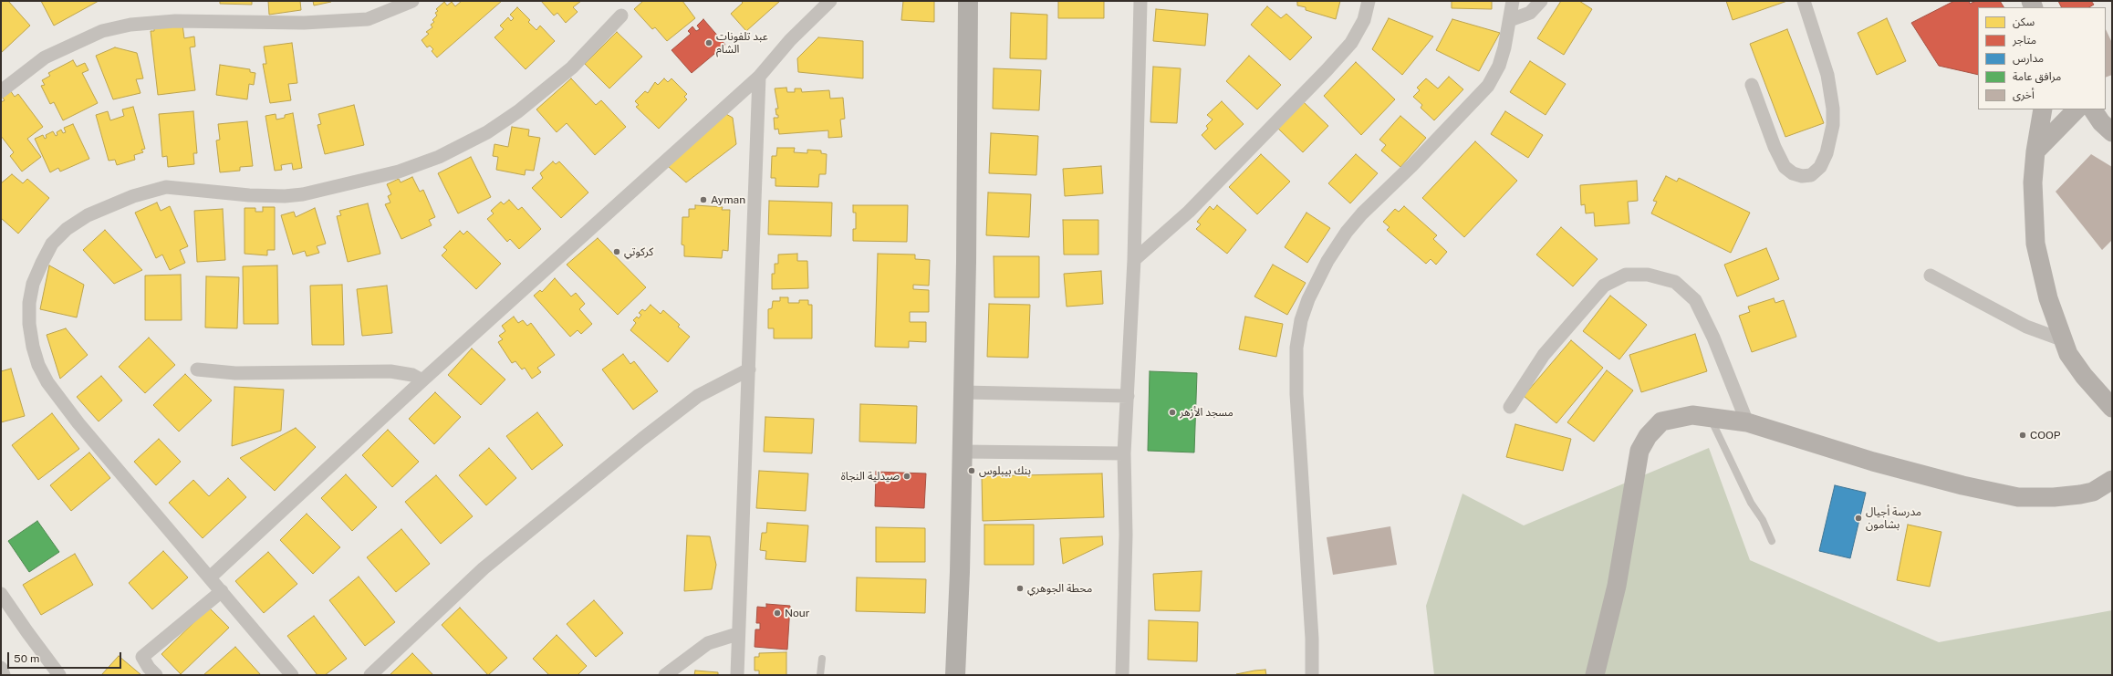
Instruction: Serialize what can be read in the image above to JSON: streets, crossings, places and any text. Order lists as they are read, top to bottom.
{
  "places": [
    "عبد تلفونات الشام",
    "Ayman",
    "كركوتي",
    "مسجد الأزهر",
    "COOP",
    "بنك بيبلوس",
    "صيدلية النجاة",
    "مدرسة أجيال بشامون",
    "محطة الجوهري",
    "Nour"
  ],
  "legend": [
    "سكن",
    "متاجر",
    "مدارس",
    "مرافق عامة",
    "أخرى"
  ],
  "scale_bar": "50 m"
}
